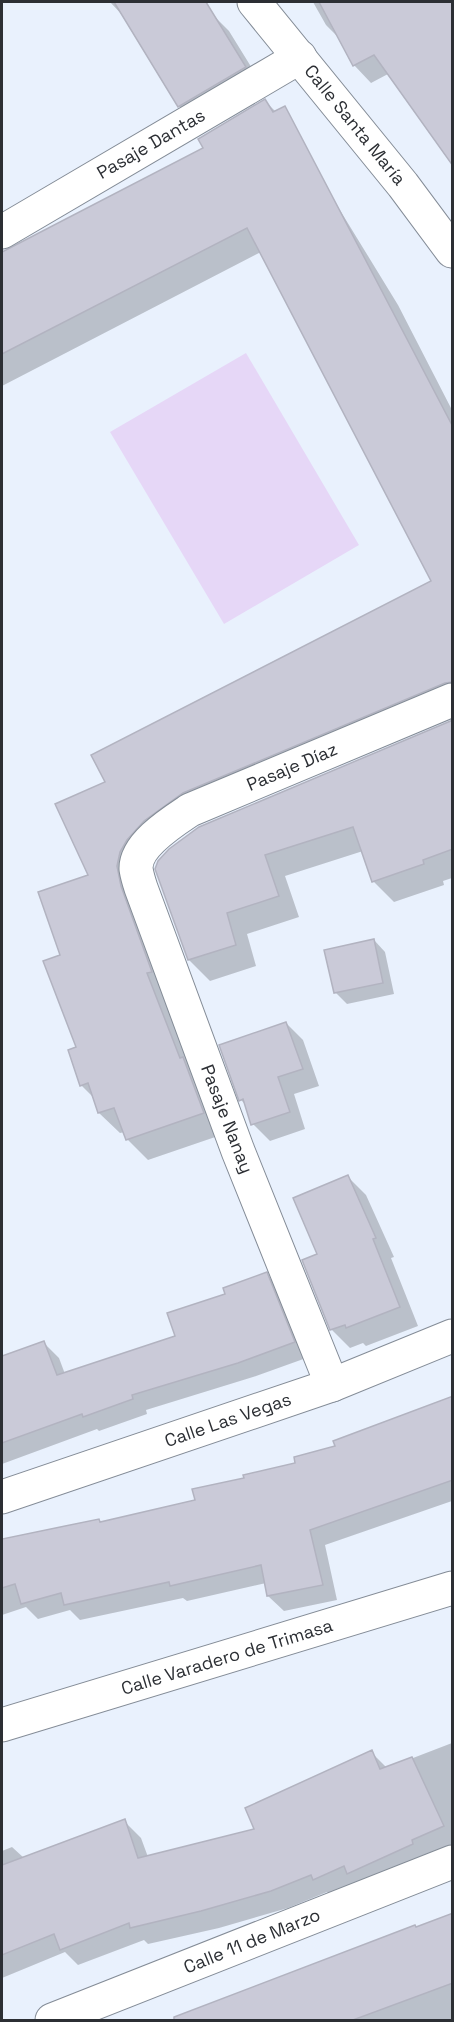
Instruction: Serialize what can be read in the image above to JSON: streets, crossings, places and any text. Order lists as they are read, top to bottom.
{
  "streets": {
    "street": [
      "Calle Santa María",
      "Pasaje Dantas",
      "Pasaje Díaz",
      "Pasaje Nanay",
      "Calle Las Vegas",
      "Calle Varadero de Trimasa",
      "Calle 11 de Marzo"
    ]
  },
  "crossings": [
    ["Calle Santa María", "Pasaje Dantas"],
    ["Pasaje Díaz", "Pasaje Nanay"],
    ["Pasaje Nanay", "Calle Las Vegas"]
  ]
}
